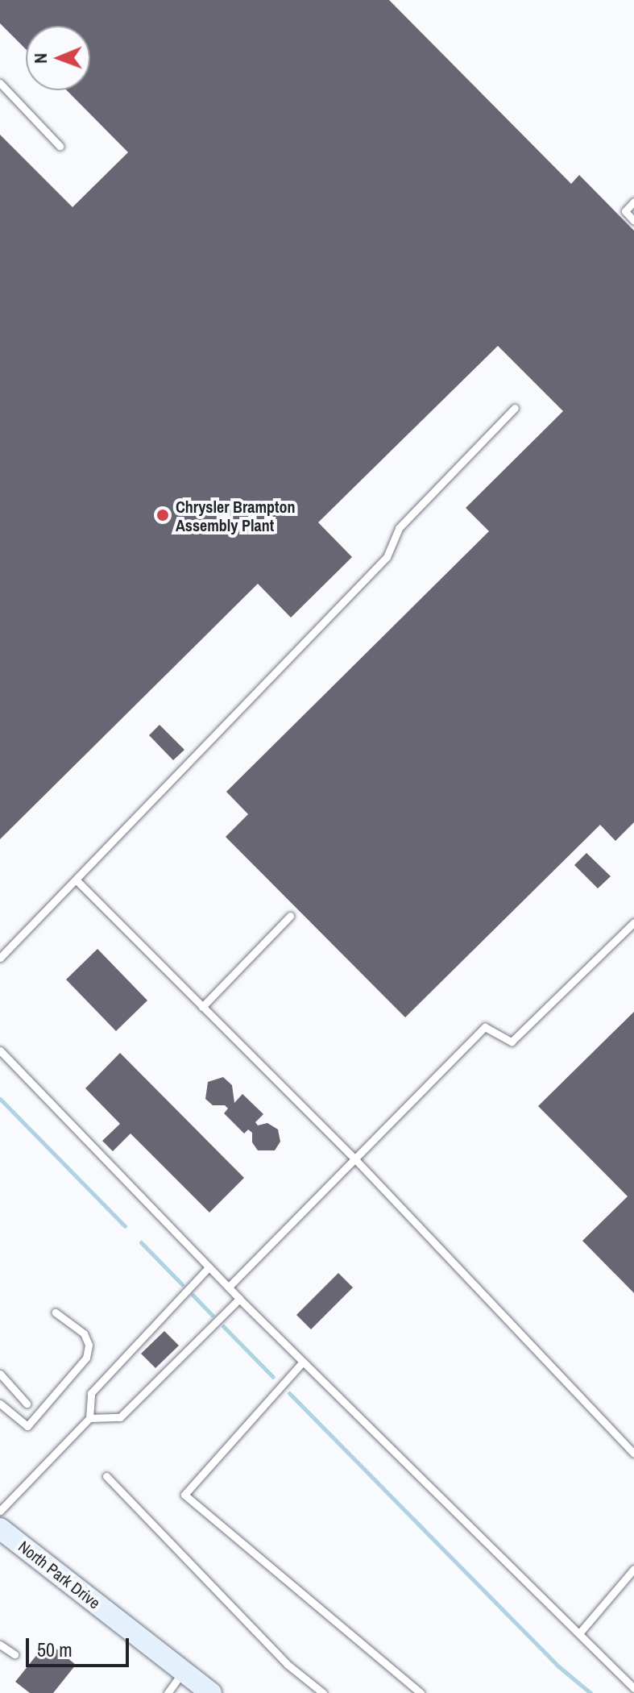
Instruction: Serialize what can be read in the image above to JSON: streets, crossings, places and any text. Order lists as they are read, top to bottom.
{
  "streets": {
    "main road": ["North Park Drive"]
  },
  "places": ["Chrysler Brampton Assembly Plant"],
  "scale_bar": "50 m",
  "north": "left"
}
